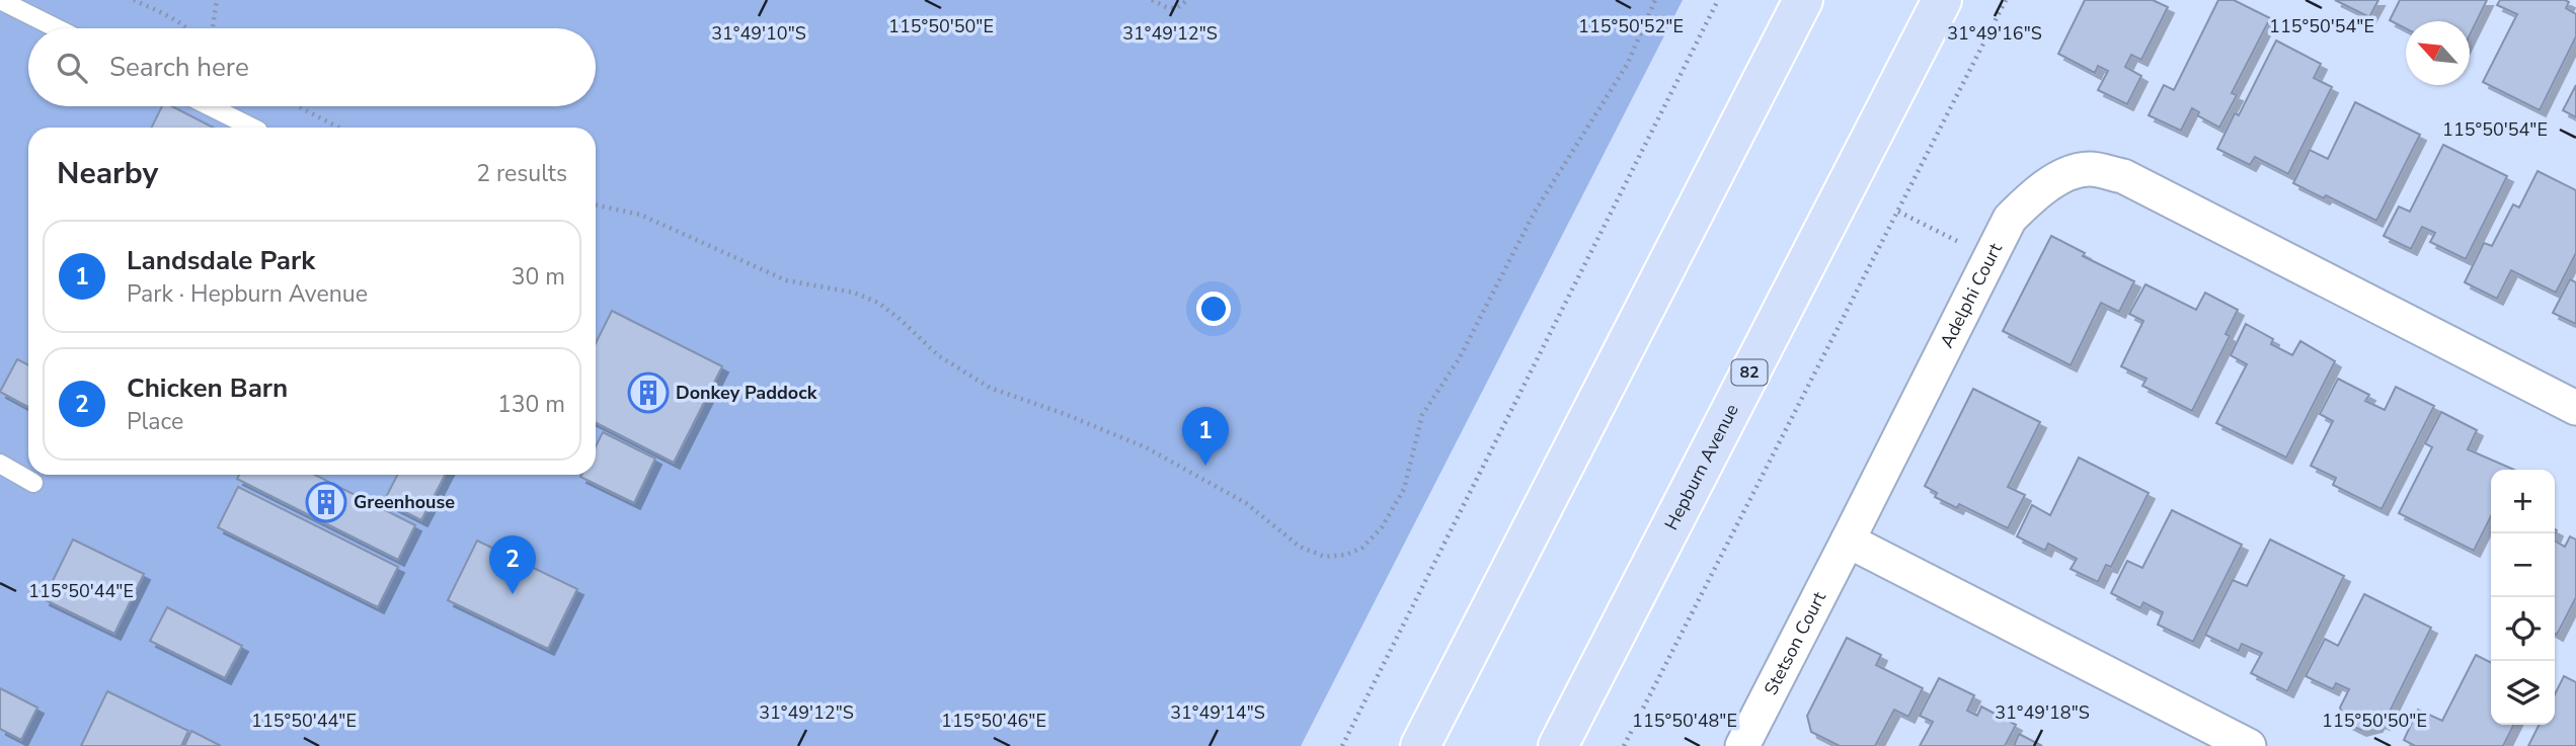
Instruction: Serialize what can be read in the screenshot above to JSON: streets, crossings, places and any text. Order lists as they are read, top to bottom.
{
  "streets": {
    "main road": ["82", "Hepburn Avenue"],
    "street": ["Adelphi Court", "Stetson Court"]
  },
  "crossings": [
    ["Adelphi Court", "Stetson Court"]
  ],
  "places": {
    "building": ["Donkey Paddock", "Greenhouse"]
  },
  "north": "top left",
  "page": {
    "search": "Search here",
    "heading": ["Nearby", "2 results"],
    "list": [
      {
        "mark": "1",
        "name": "Landsdale Park",
        "note": "Park · Hepburn Avenue",
        "value": "30 m"
      },
      {
        "mark": "2",
        "name": "Chicken Barn",
        "note": "Place",
        "value": "130 m"
      }
    ],
    "pins": ["1", "2"],
    "map_buttons": ["+", "−"]
  },
  "coordinates": [
    "115°50'52\"E",
    "115°50'50\"E",
    "115°50'54\"E",
    "31°49'10\"S",
    "31°49'12\"S",
    "31°49'16\"S",
    "115°50'44\"E",
    "31°49'14\"S",
    "31°49'18\"S",
    "115°50'46\"E",
    "115°50'48\"E"
  ]
}
